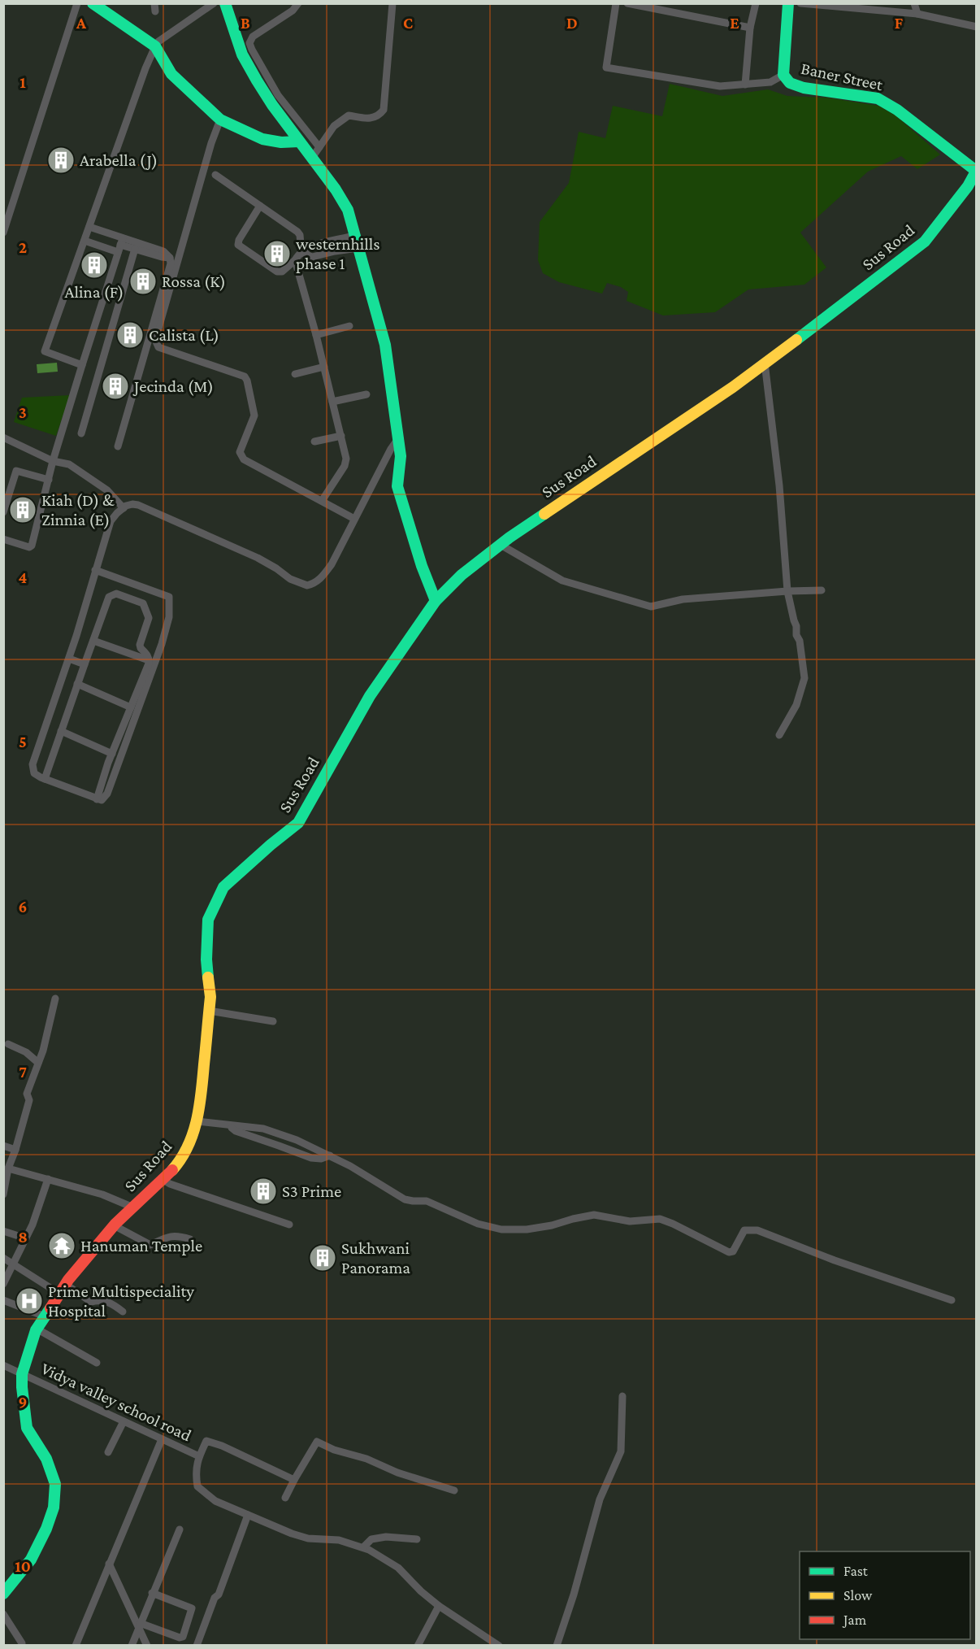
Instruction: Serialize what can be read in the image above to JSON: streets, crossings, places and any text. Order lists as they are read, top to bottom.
{
  "streets": {
    "main road": ["Baner Street", "Sus Road"],
    "street": ["Vidya valley school road"]
  },
  "crossings": [
    ["Baner Street", "Sus Road"],
    ["Sus Road", "Vidya valley school road"]
  ],
  "places": {
    "building": [
      "Arabella (J)",
      "westernhills phase 1",
      "Alina (F)",
      "Rossa (K)",
      "Calista (L)",
      "Jecinda (M)",
      "Kiah (D) & Zinnia (E)",
      "S3 Prime",
      "Sukhwani Panorama"
    ],
    "temple": ["Hanuman Temple"],
    "hospital": ["Prime Multispeciality Hospital"]
  },
  "legend": ["Fast", "Slow", "Jam"],
  "grid": {
    "columns": [
      "A",
      "B",
      "C",
      "D",
      "E",
      "F"
    ],
    "rows": [
      "1",
      "2",
      "3",
      "4",
      "5",
      "6",
      "7",
      "8",
      "9",
      "10"
    ]
  }
}
